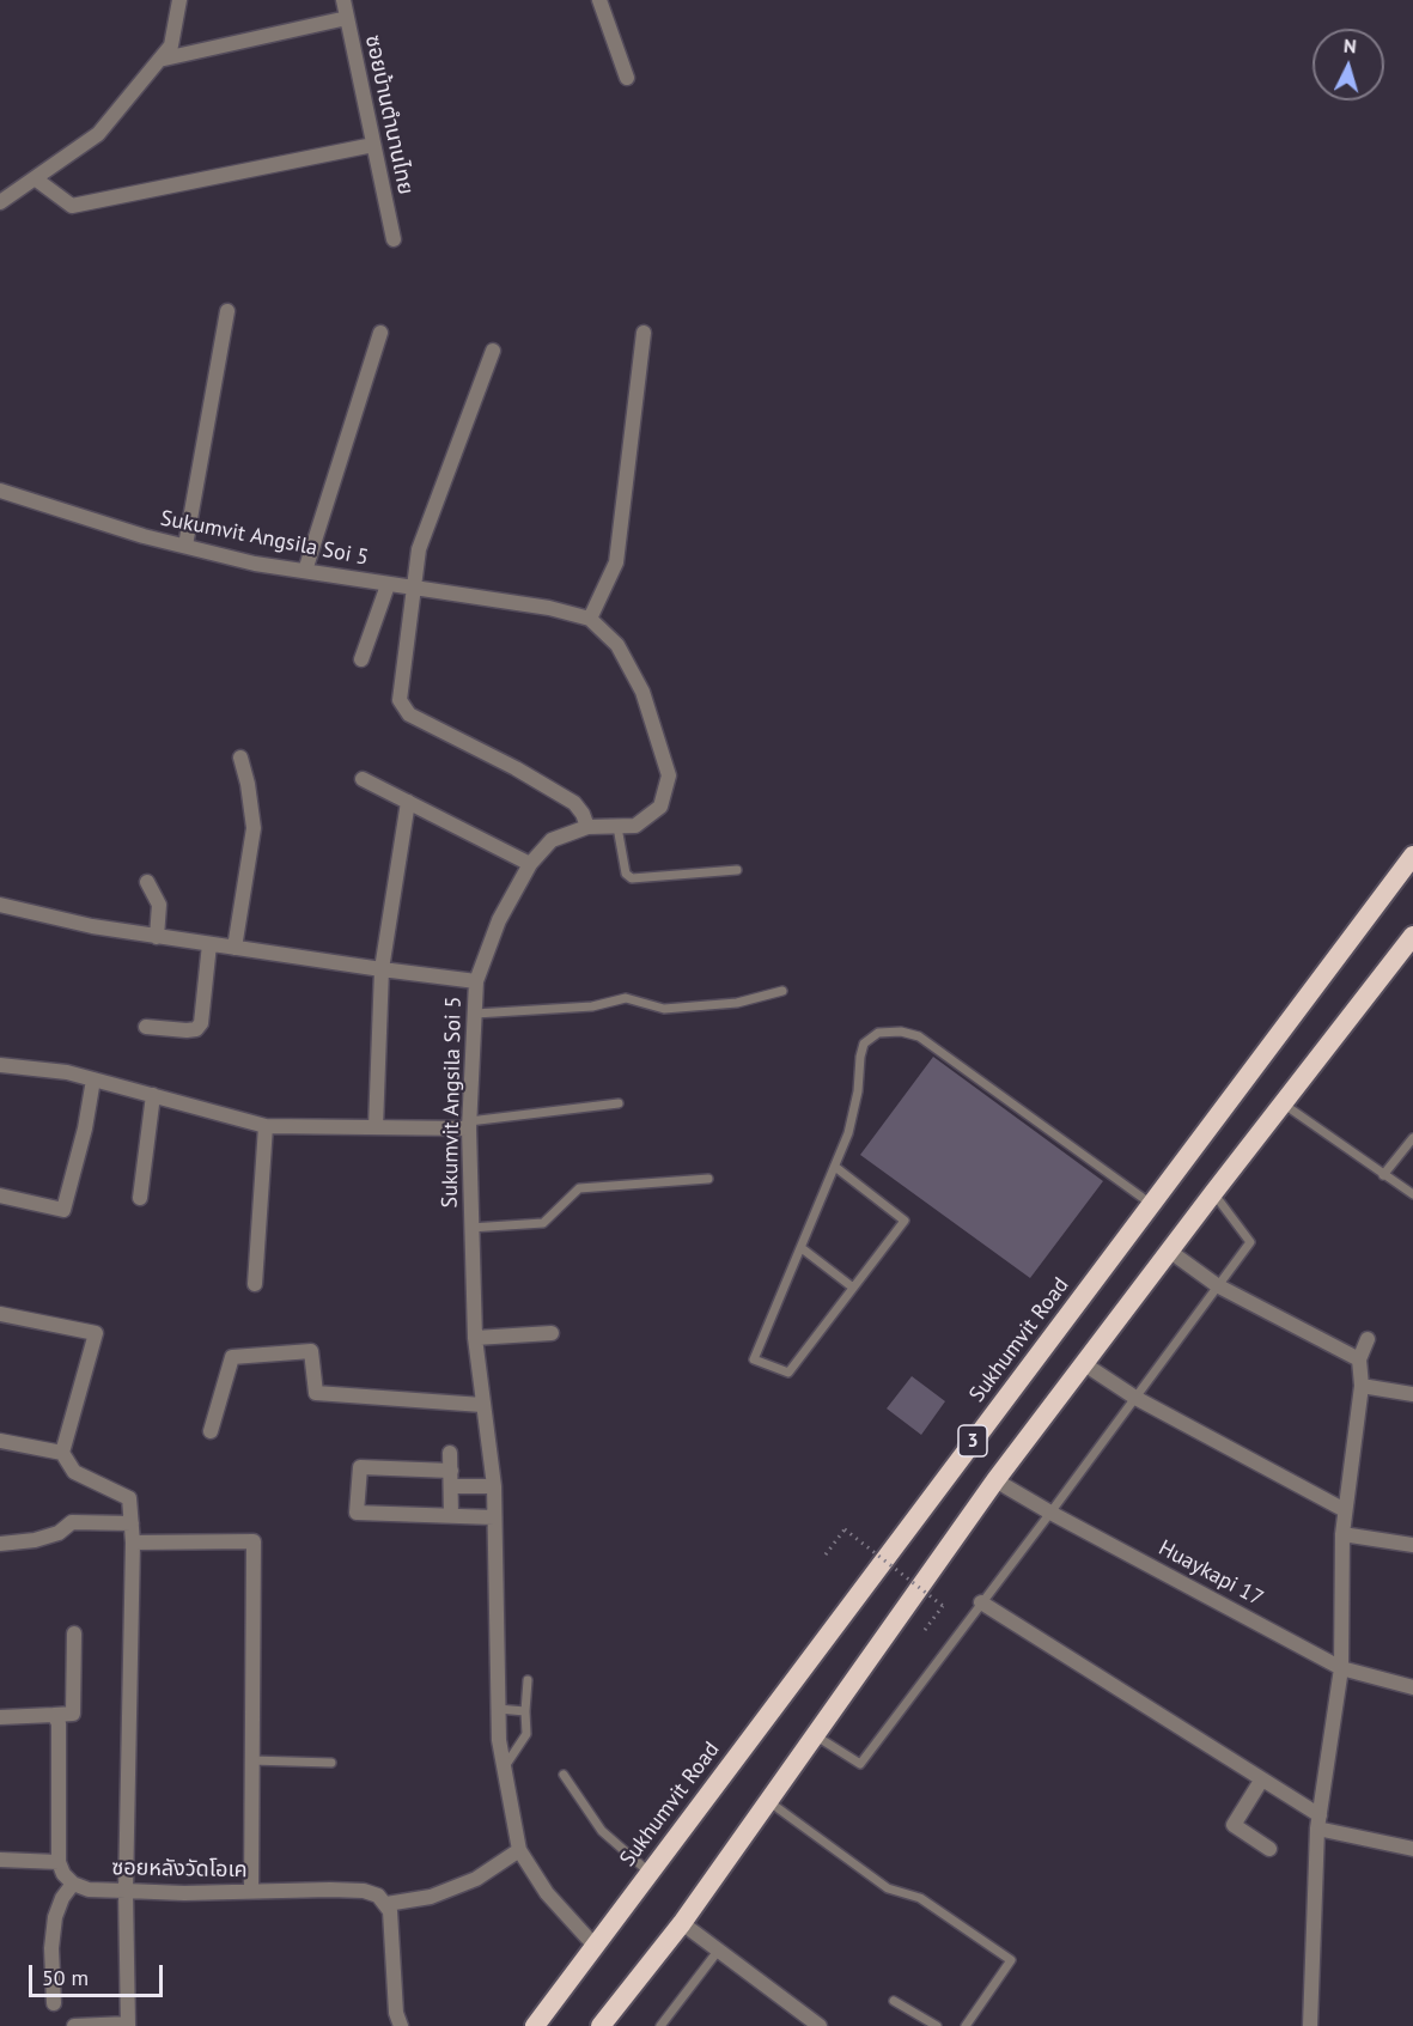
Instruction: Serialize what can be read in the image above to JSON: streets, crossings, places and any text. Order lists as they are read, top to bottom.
{
  "streets": {
    "highway": ["Sukhumvit Road", "3"],
    "street": [
      "ซอยบ้านตำนานไทย",
      "Sukumvit Angsila Soi 5",
      "Huaykapi 17",
      "ซอยหลังวัดโอเค"
    ]
  },
  "crossings": [
    ["Sukumvit Angsila Soi 5", "Sukhumvit Road"],
    ["3", "Huaykapi 17"]
  ],
  "scale_bar": "50 m",
  "north": "top"
}
